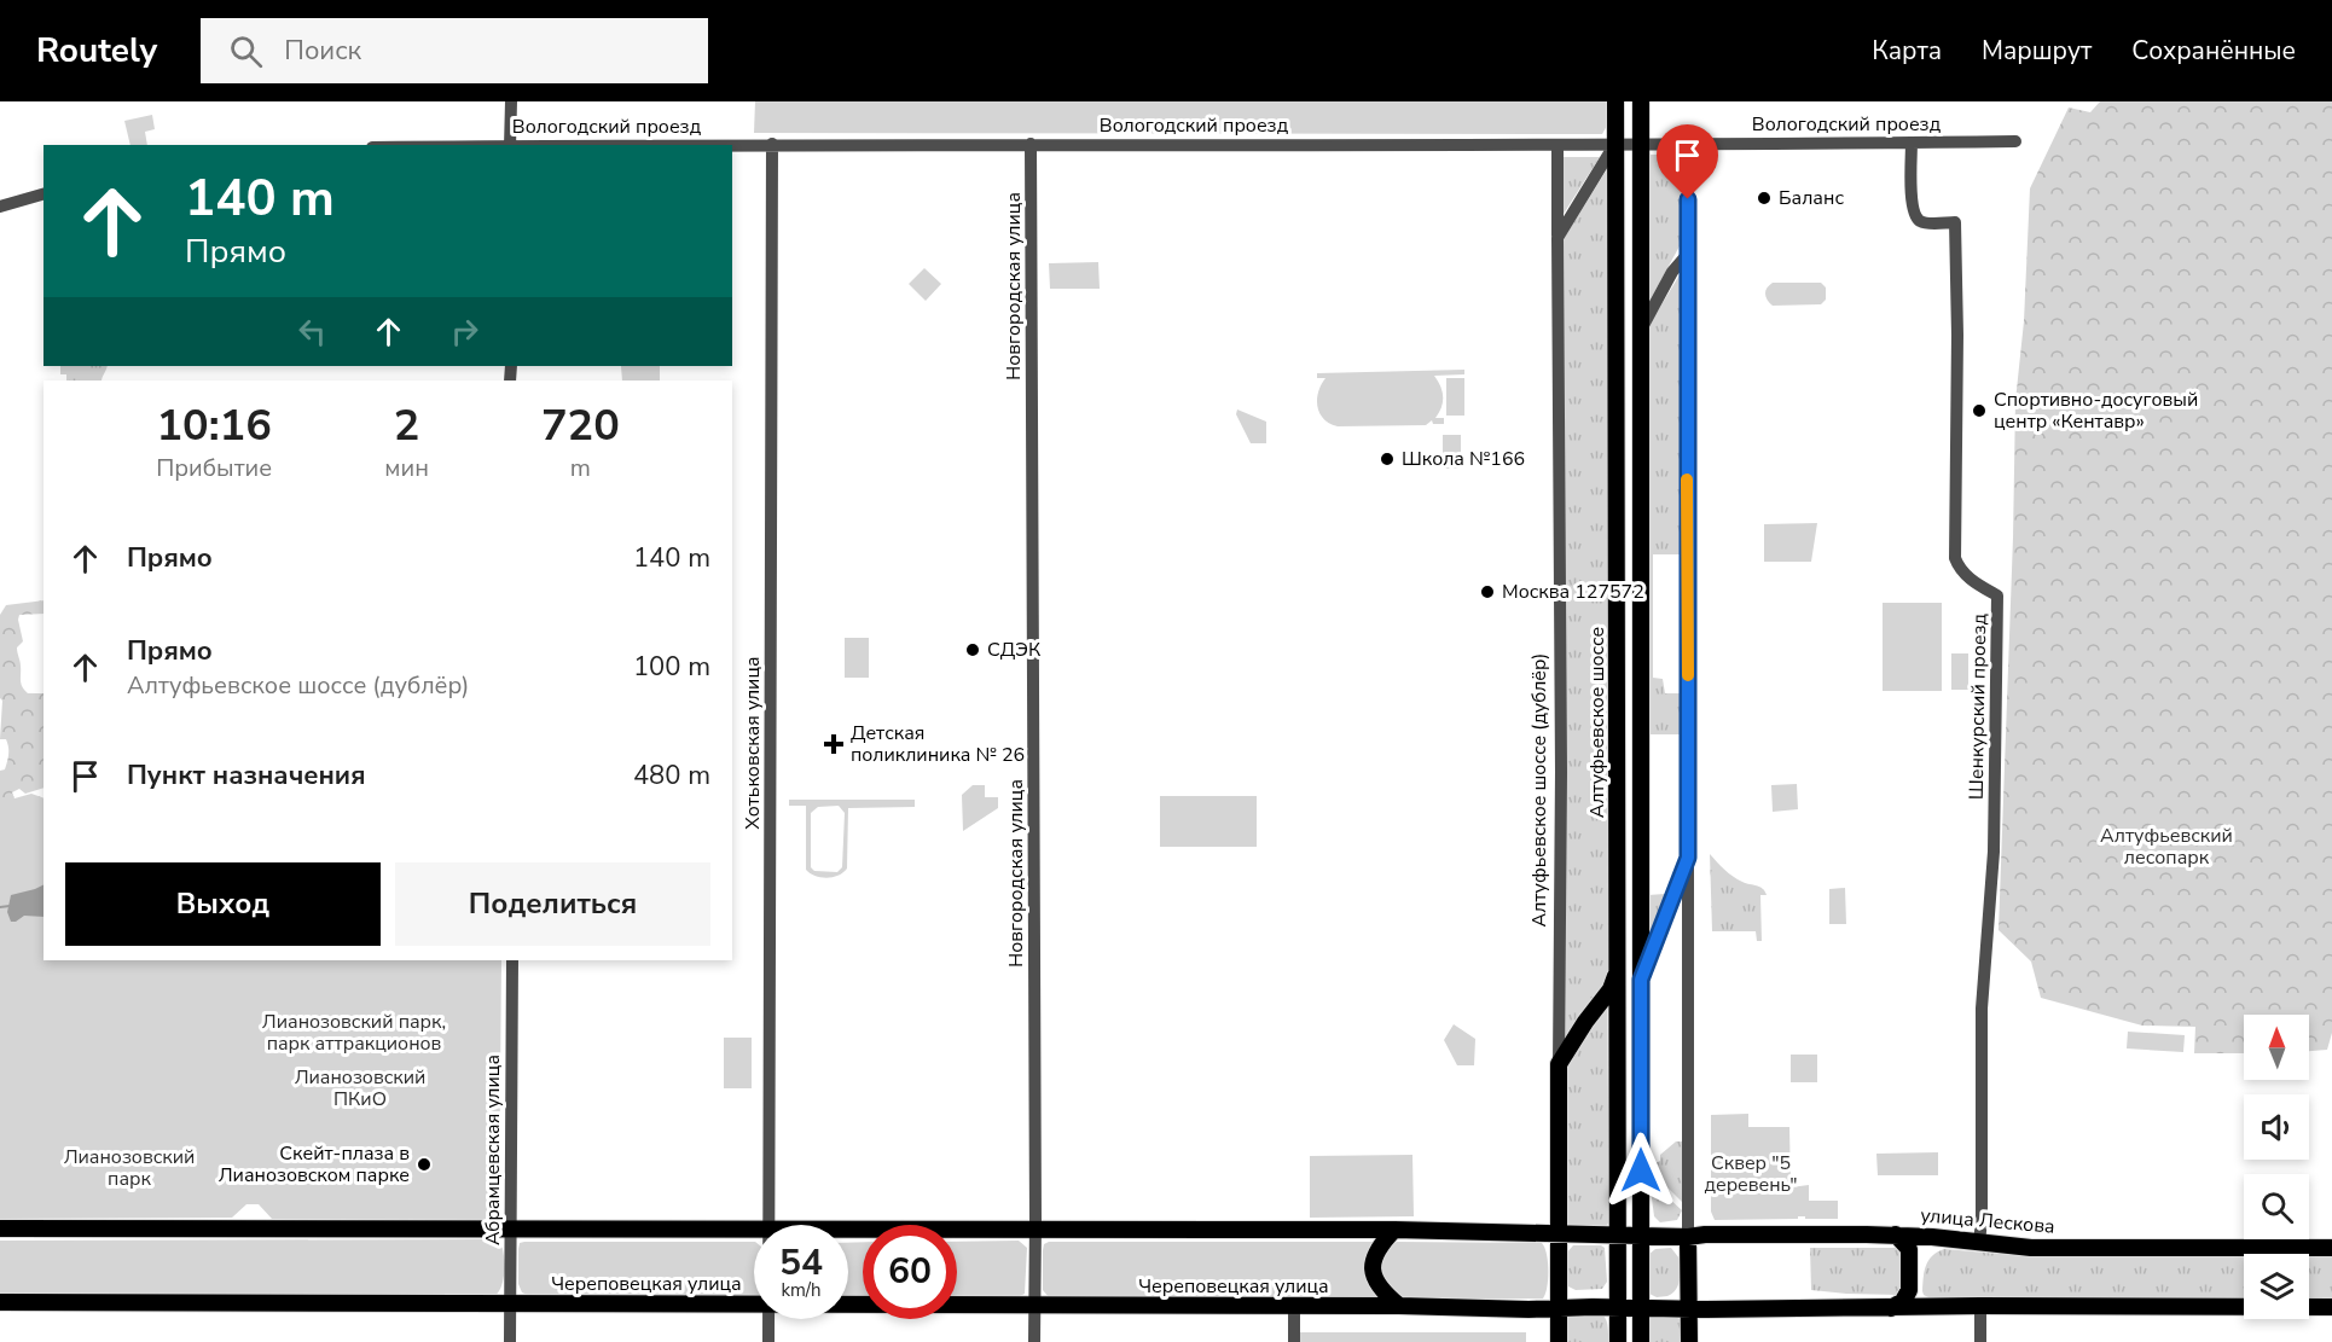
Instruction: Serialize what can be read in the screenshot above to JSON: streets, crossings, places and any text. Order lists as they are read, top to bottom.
{
  "streets": {
    "main road": [
      "Алтуфьевское шоссе",
      "Алтуфьевское шоссе (дублёр)",
      "улица Лескова",
      "Череповецкая улица"
    ],
    "street": [
      "Вологодский проезд",
      "Новгородская улица",
      "Шенкурский проезд",
      "Хотьковская улица",
      "Абрамцевская улица"
    ]
  },
  "crossings": [
    ["Вологодский проезд", "Новгородская улица"],
    ["Вологодский проезд", "Шенкурский проезд"],
    ["Вологодский проезд", "Алтуфьевское шоссе"],
    ["Вологодский проезд", "Хотьковская улица"],
    ["Вологодский проезд", "Алтуфьевское шоссе (дублёр)"],
    ["Новгородская улица", "Череповецкая улица"],
    ["Шенкурский проезд", "улица Лескова"],
    ["Алтуфьевское шоссе", "Череповецкая улица"],
    ["Алтуфьевское шоссе (дублёр)", "Череповецкая улица"],
    ["Абрамцевская улица", "Череповецкая улица"]
  ],
  "parks": [
    "Алтуфьевский лесопарк",
    "Лианозовский парк, парк аттракционов",
    "Лианозовский ПКиО",
    "Лианозовский парк",
    "Сквер \"5 деревень\""
  ],
  "places": {
    "other": [
      "Баланс",
      "Спортивно-досуговый центр «Кентавр»",
      "Школа №166",
      "Москва 127572",
      "СДЭК",
      "Скейт-плаза в Лианозовском парке"
    ],
    "health": ["Детская поликлиника № 26"]
  },
  "north": "top",
  "page": {
    "header": "Routely",
    "search": "Поиск",
    "nav": ["Карта", "Маршрут", "Сохранённые"],
    "turn": ["140 m", "Прямо"],
    "eta": [
      "10:16",
      "Прибытие",
      "2",
      "мин",
      "720",
      "m"
    ],
    "list": [
      {
        "name": "Прямо",
        "value": "140 m"
      },
      {
        "name": "Прямо",
        "note": "Алтуфьевское шоссе (дублёр)",
        "value": "100 m"
      },
      {
        "name": "Пункт назначения",
        "value": "480 m"
      }
    ],
    "buttons": ["Выход", "Поделиться"],
    "speed": "54 km/h",
    "limit": "60"
  }
}
